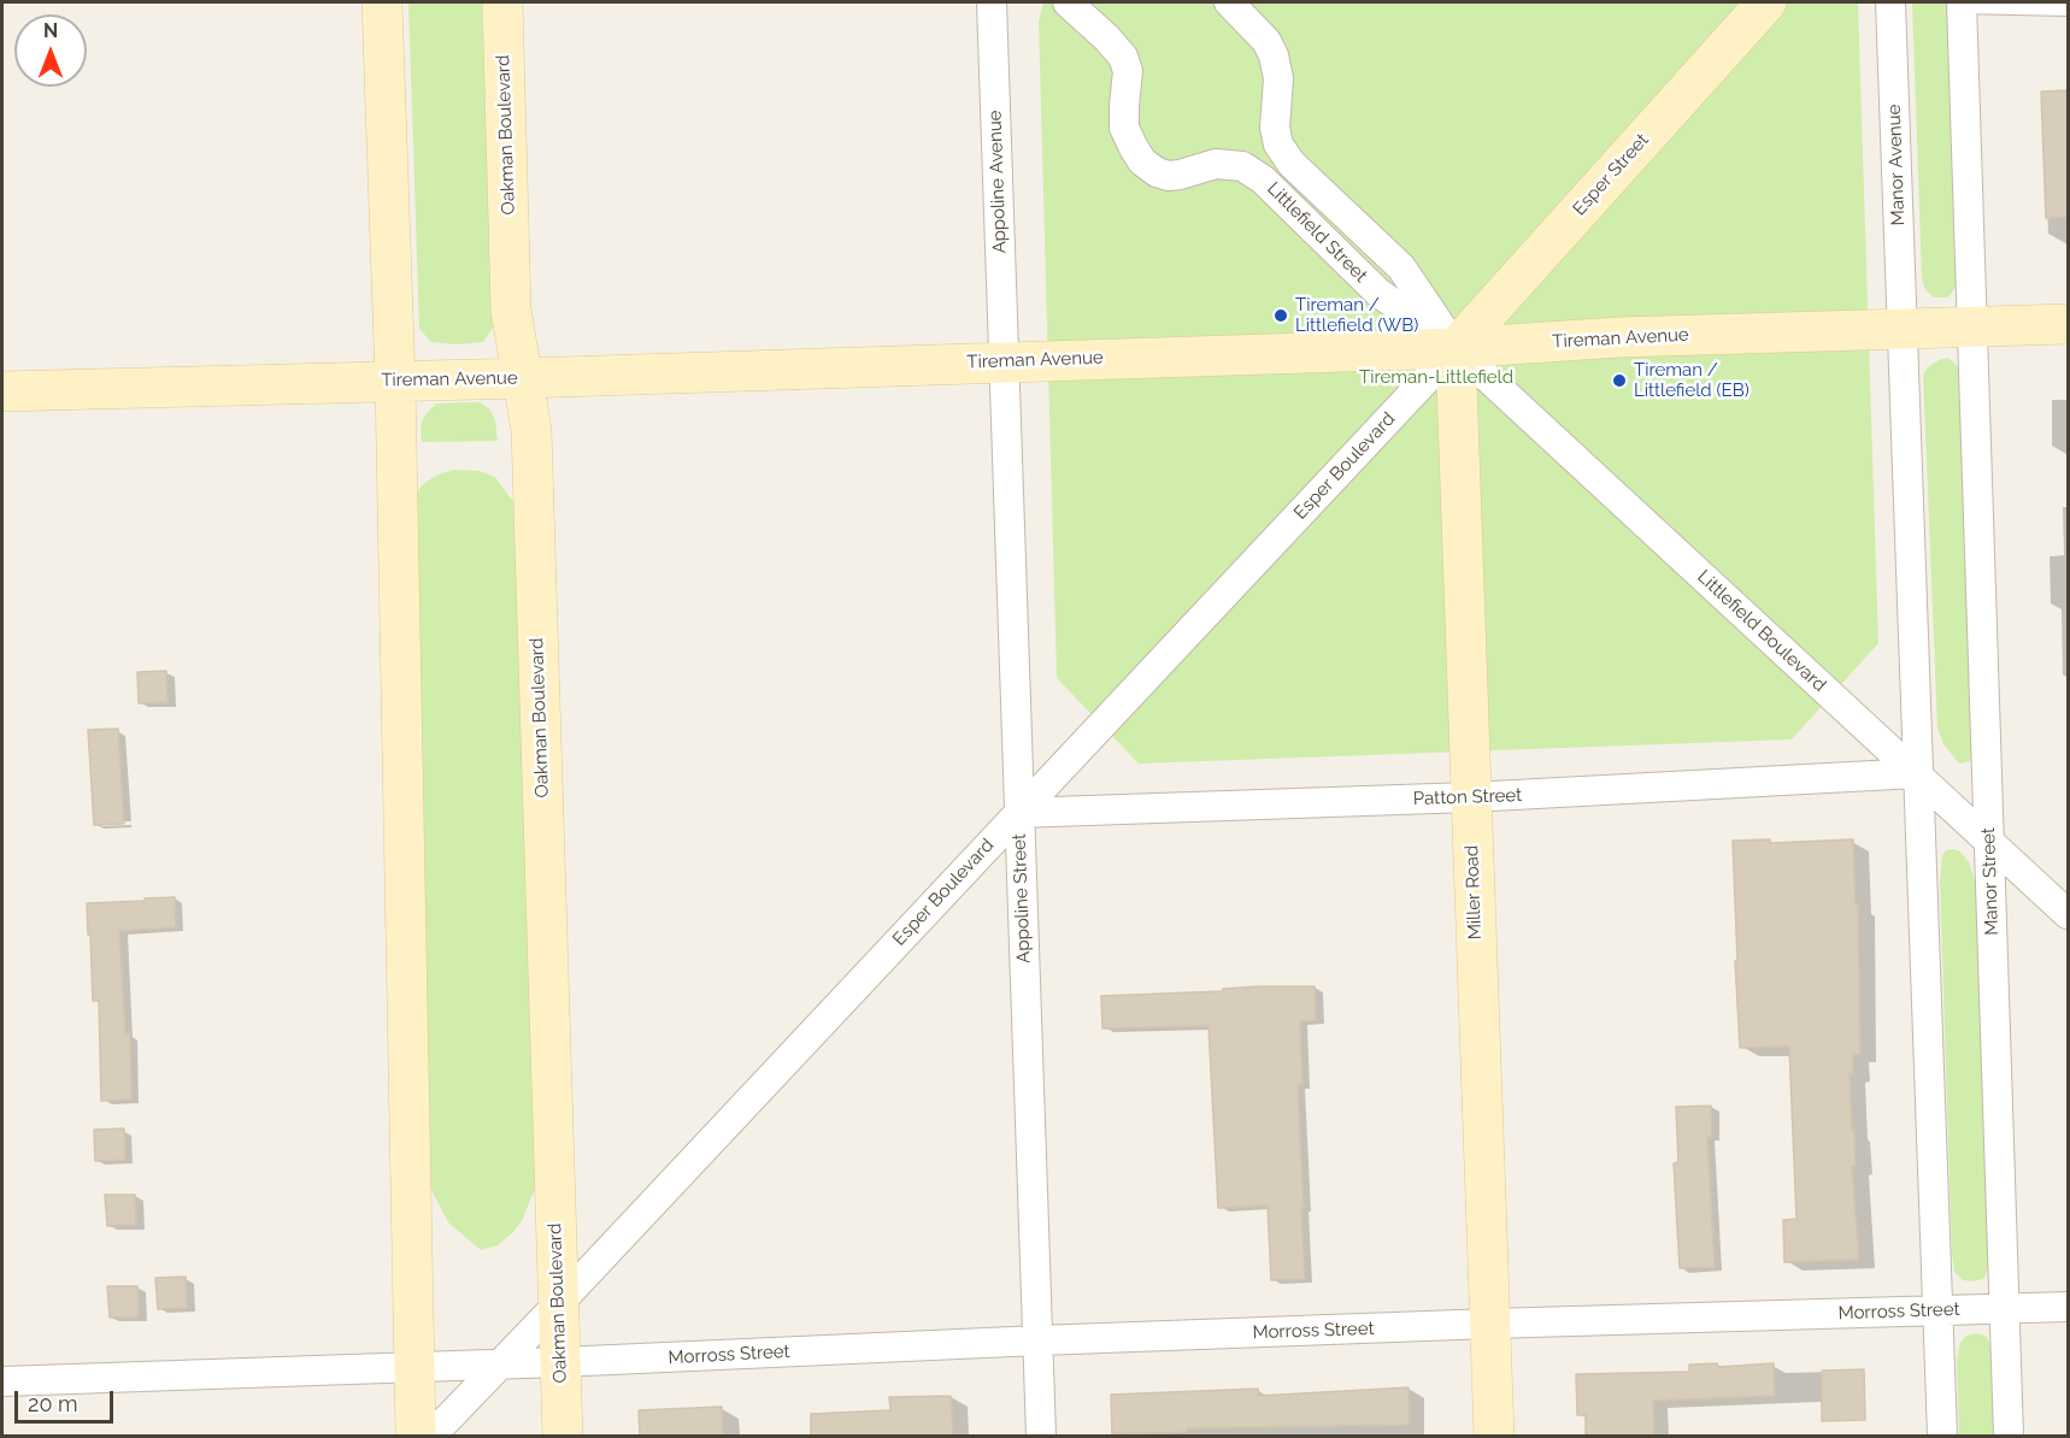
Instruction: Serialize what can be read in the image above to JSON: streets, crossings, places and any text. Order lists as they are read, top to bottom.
{
  "streets": {
    "street": [
      "Oakman Boulevard",
      "Manor Avenue",
      "Esper Street",
      "Appoline Avenue",
      "Littlefield Street",
      "Tireman Avenue",
      "Esper Boulevard",
      "Littlefield Boulevard",
      "Patton Street",
      "Manor Street",
      "Miller Road",
      "Appoline Street",
      "Morross Street"
    ]
  },
  "crossings": [
    ["Oakman Boulevard", "Tireman Avenue"],
    ["Oakman Boulevard", "Esper Boulevard"],
    ["Oakman Boulevard", "Morross Street"],
    ["Manor Avenue", "Tireman Avenue"],
    ["Esper Street", "Littlefield Street"],
    ["Esper Street", "Tireman Avenue"],
    ["Esper Street", "Esper Boulevard"],
    ["Esper Street", "Littlefield Boulevard"],
    ["Esper Street", "Miller Road"],
    ["Appoline Avenue", "Tireman Avenue"],
    ["Appoline Avenue", "Appoline Street"],
    ["Littlefield Street", "Tireman Avenue"],
    ["Littlefield Street", "Esper Boulevard"],
    ["Littlefield Street", "Littlefield Boulevard"],
    ["Littlefield Street", "Miller Road"],
    ["Tireman Avenue", "Esper Boulevard"],
    ["Tireman Avenue", "Littlefield Boulevard"],
    ["Tireman Avenue", "Manor Street"],
    ["Tireman Avenue", "Miller Road"],
    ["Tireman Avenue", "Appoline Street"],
    ["Esper Boulevard", "Littlefield Boulevard"],
    ["Esper Boulevard", "Patton Street"],
    ["Esper Boulevard", "Miller Road"],
    ["Esper Boulevard", "Appoline Street"],
    ["Esper Boulevard", "Morross Street"],
    ["Littlefield Boulevard", "Patton Street"],
    ["Littlefield Boulevard", "Manor Street"],
    ["Littlefield Boulevard", "Miller Road"],
    ["Patton Street", "Miller Road"],
    ["Patton Street", "Appoline Street"],
    ["Manor Street", "Morross Street"],
    ["Miller Road", "Morross Street"],
    ["Appoline Street", "Morross Street"]
  ],
  "parks": ["Tireman-Littlefield"],
  "places": ["Tireman / Littlefield (WB)", "Tireman / Littlefield (EB)"],
  "scale_bar": "20 m",
  "north": "top"
}
